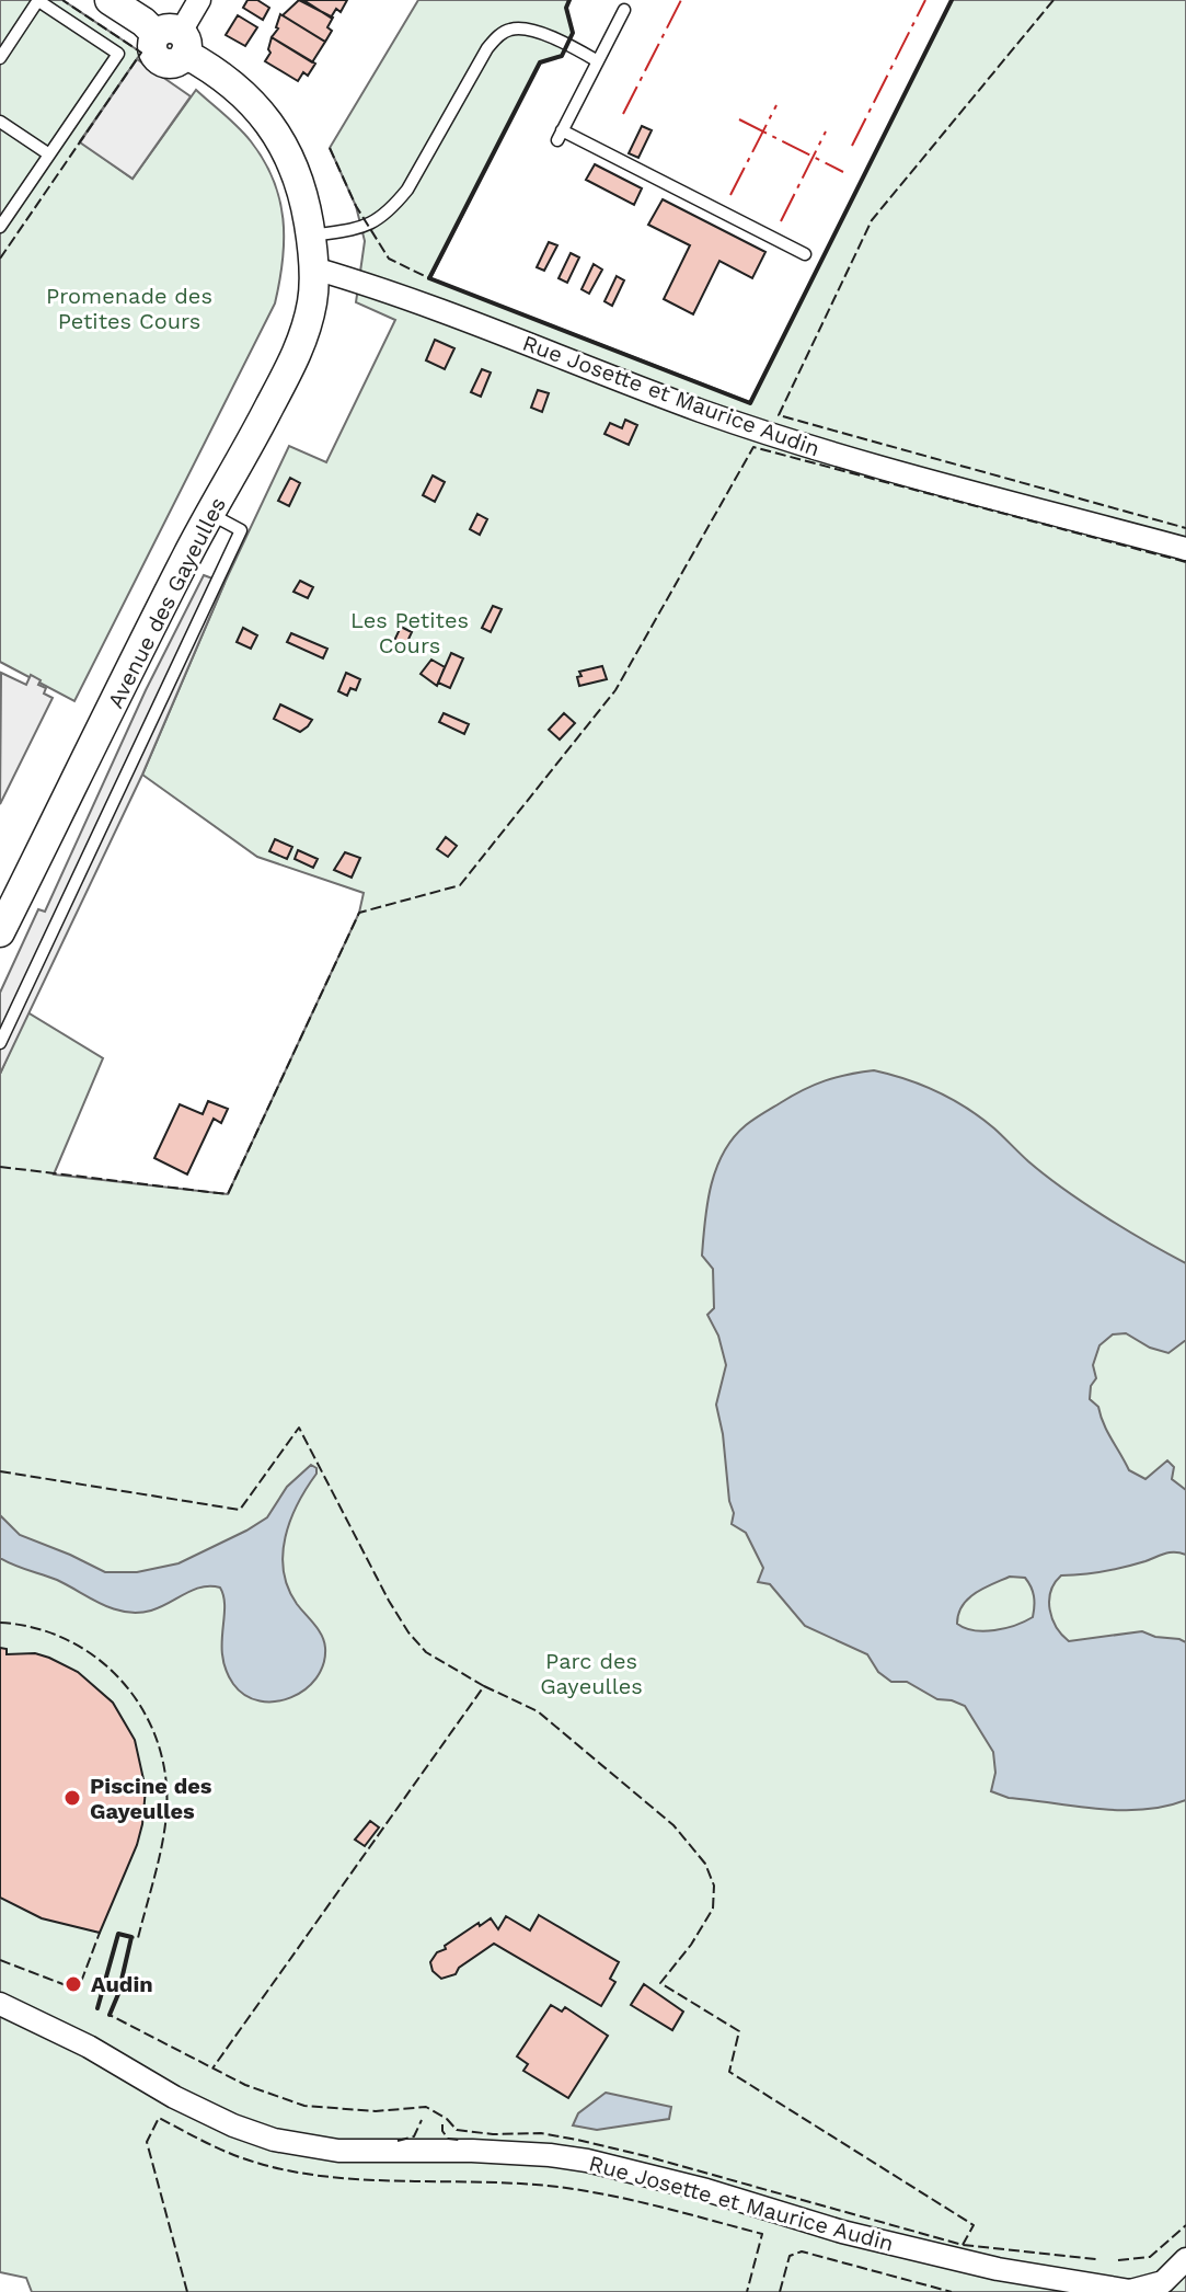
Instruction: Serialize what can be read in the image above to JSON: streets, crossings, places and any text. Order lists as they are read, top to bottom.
{
  "streets": {
    "street": ["Rue Josette et Maurice Audin", "Avenue des Gayeulles"]
  },
  "crossings": [
    ["Rue Josette et Maurice Audin", "Avenue des Gayeulles"]
  ],
  "parks": ["Promenade des Petites Cours", "Les Petites Cours", "Parc des Gayeulles"],
  "places": ["Piscine des Gayeulles", "Audin"]
}
